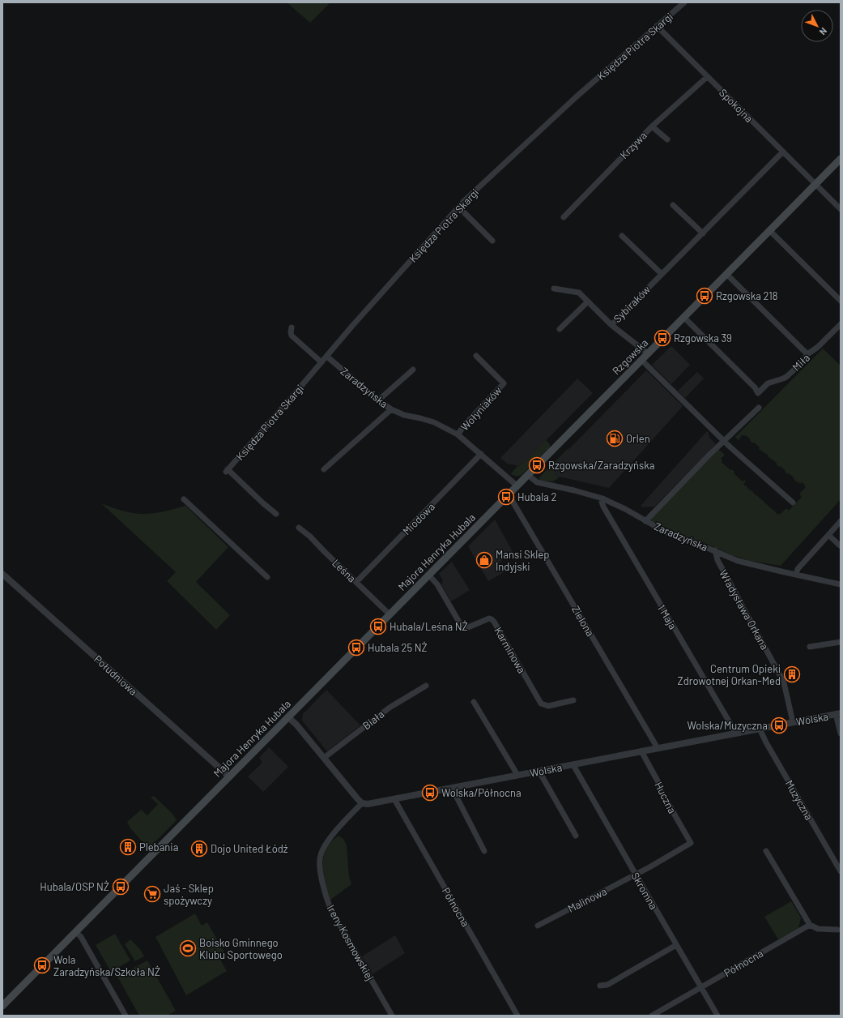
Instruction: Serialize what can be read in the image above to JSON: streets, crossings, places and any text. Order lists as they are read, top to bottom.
{
  "streets": {
    "main road": ["Rzgowska", "Majora Henryka Hubala"],
    "street": [
      "Księdza Piotra Skargi",
      "Spokojna",
      "Krzywa",
      "Sybiraków",
      "Miła",
      "Zaradzyńska",
      "Wołyniaków",
      "Miodowa",
      "Leśna",
      "Władysława Orkana",
      "1 Maja",
      "Zielona",
      "Karminowa",
      "Południowa",
      "Wolska",
      "Biała",
      "Huczna",
      "Muzyczna",
      "Skromna",
      "Malinowa",
      "Północna",
      "Ireny Kosmowskiej"
    ]
  },
  "crossings": [
    ["Księdza Piotra Skargi", "Spokojna"],
    ["Księdza Piotra Skargi", "Zaradzyńska"],
    ["Spokojna", "Krzywa"],
    ["Spokojna", "Sybiraków"],
    ["Spokojna", "Rzgowska"],
    ["Rzgowska", "Miła"],
    ["Rzgowska", "Zaradzyńska"],
    ["Rzgowska", "Majora Henryka Hubala"],
    ["Zaradzyńska", "Wołyniaków"],
    ["Zaradzyńska", "Miodowa"],
    ["Zaradzyńska", "Majora Henryka Hubala"],
    ["Zaradzyńska", "Władysława Orkana"],
    ["Zaradzyńska", "1 Maja"],
    ["Miodowa", "Leśna"],
    ["Majora Henryka Hubala", "Leśna"],
    ["Majora Henryka Hubala", "Zielona"],
    ["Majora Henryka Hubala", "Karminowa"],
    ["Majora Henryka Hubala", "Południowa"],
    ["Władysława Orkana", "Wolska"],
    ["1 Maja", "Wolska"],
    ["Zielona", "Wolska"],
    ["Wolska", "Huczna"],
    ["Wolska", "Muzyczna"],
    ["Wolska", "Skromna"],
    ["Wolska", "Północna"],
    ["Wolska", "Ireny Kosmowskiej"],
    ["Huczna", "Malinowa"],
    ["Skromna", "Malinowa"],
    ["Skromna", "Północna"]
  ],
  "places": {
    "bus stop": [
      "Rzgowska 218",
      "Rzgowska 39",
      "Rzgowska/Zaradzyńska",
      "Hubala 2",
      "Hubala/Leśna NŻ",
      "Hubala 25 NŻ",
      "Wolska/Muzyczna",
      "Wolska/Północna",
      "Hubala/OSP NŻ",
      "Wola Zaradzyńska/Szkoła NŻ"
    ],
    "fuel station": ["Orlen"],
    "shop": ["Mansi Sklep Indyjski"],
    "building": ["Centrum Opieki Zdrowotnej Orkan-Med", "Plebania", "Dojo United Łódź"],
    "supermarket": ["Jaś - Sklep spożywczy"],
    "sports": ["Boisko Gminnego Klubu Sportowego"]
  },
  "north": "bottom right"
}
